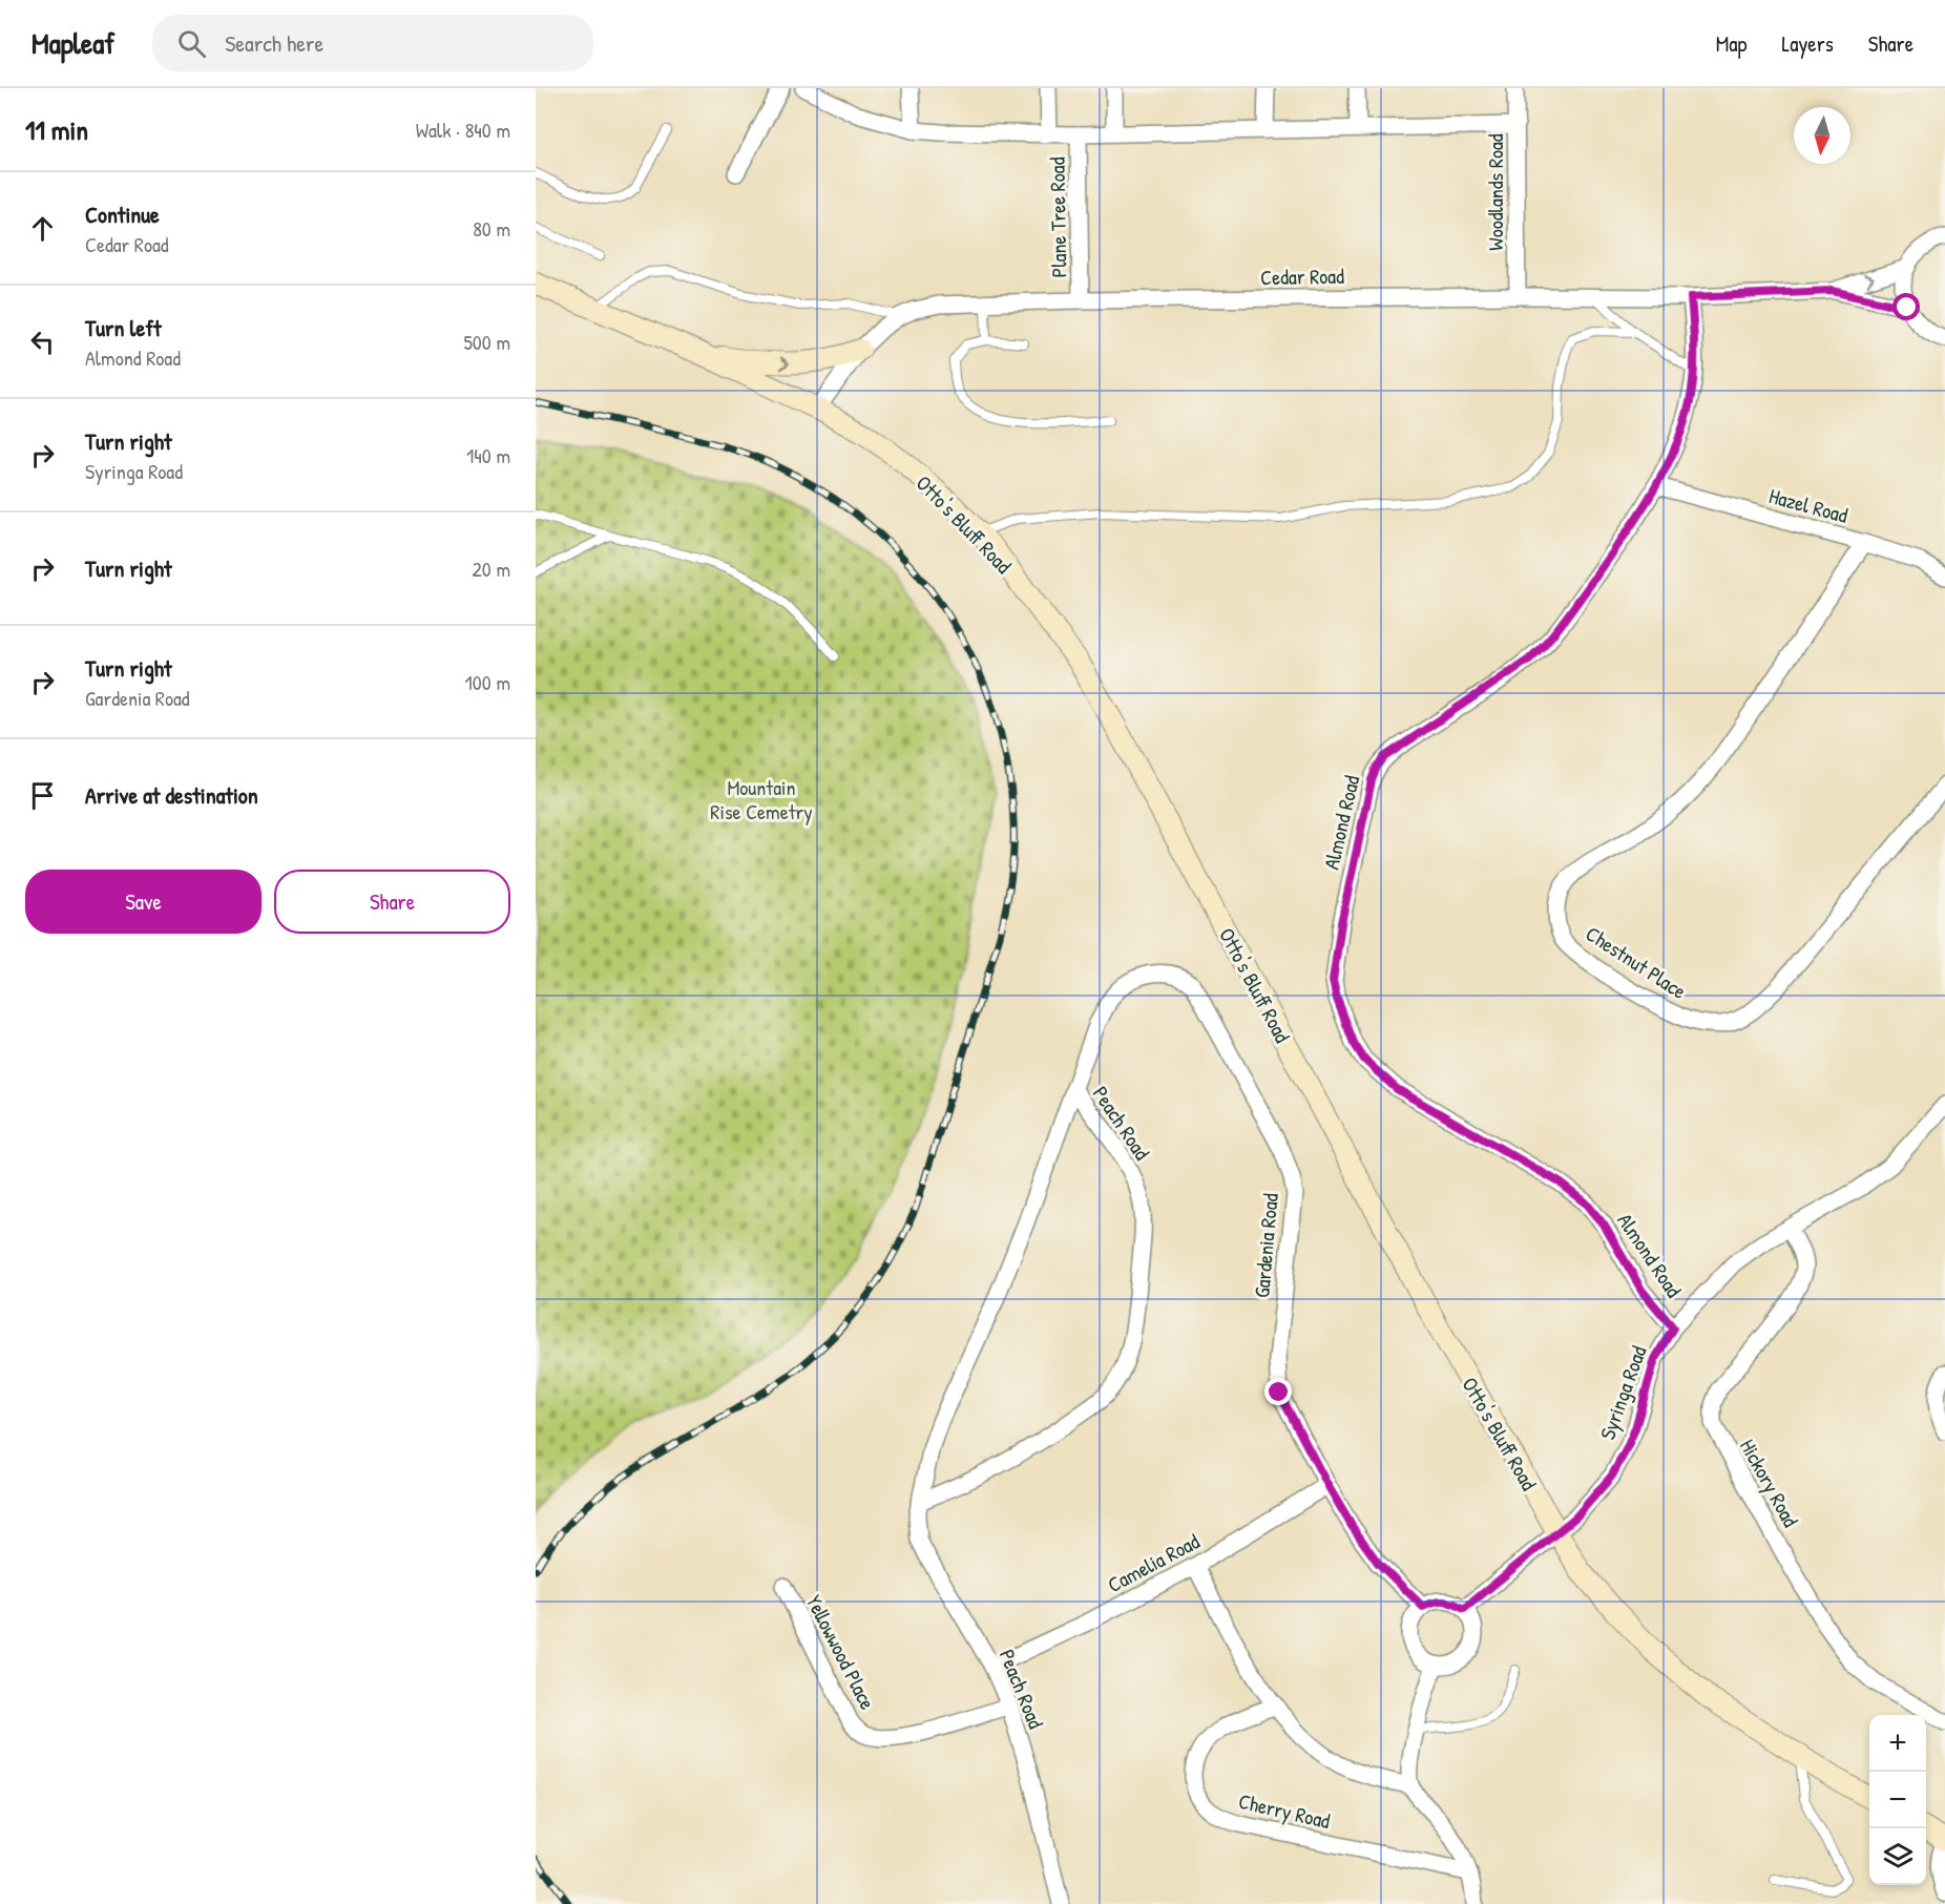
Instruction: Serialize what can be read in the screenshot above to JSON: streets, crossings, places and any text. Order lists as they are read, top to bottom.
{
  "streets": {
    "main road": ["Otto's Bluff Road"],
    "street": [
      "Woodlands Road",
      "Plane Tree Road",
      "Cedar Road",
      "Hazel Road",
      "Almond Road",
      "Chestnut Place",
      "Peach Road",
      "Gardenia Road",
      "Syringa Road",
      "Hickory Road",
      "Camelia Road",
      "Yellowwood Place",
      "Cherry Road"
    ]
  },
  "crossings": [
    ["Woodlands Road", "Cedar Road"],
    ["Plane Tree Road", "Cedar Road"],
    ["Cedar Road", "Otto's Bluff Road"],
    ["Cedar Road", "Almond Road"],
    ["Hazel Road", "Almond Road"],
    ["Hazel Road", "Chestnut Place"],
    ["Otto's Bluff Road", "Syringa Road"],
    ["Almond Road", "Syringa Road"],
    ["Peach Road", "Gardenia Road"],
    ["Peach Road", "Camelia Road"],
    ["Peach Road", "Yellowwood Place"],
    ["Gardenia Road", "Syringa Road"],
    ["Gardenia Road", "Camelia Road"],
    ["Syringa Road", "Hickory Road"]
  ],
  "parks": ["Mountain Rise Cemetry"],
  "north": "bottom",
  "page": {
    "header": "Mapleaf",
    "search": "Search here",
    "nav": ["Map", "Layers", "Share"],
    "heading": ["11 min", "Walk · 840 m"],
    "list": [
      ["Continue", "Cedar Road", "80 m"],
      ["Turn left", "Almond Road", "500 m"],
      ["Turn right", "Syringa Road", "140 m"],
      ["Turn right", "20 m"],
      ["Turn right", "Gardenia Road", "100 m"],
      "Arrive at destination"
    ],
    "buttons": ["Save", "Share"],
    "map_buttons": ["+", "−"]
  }
}
